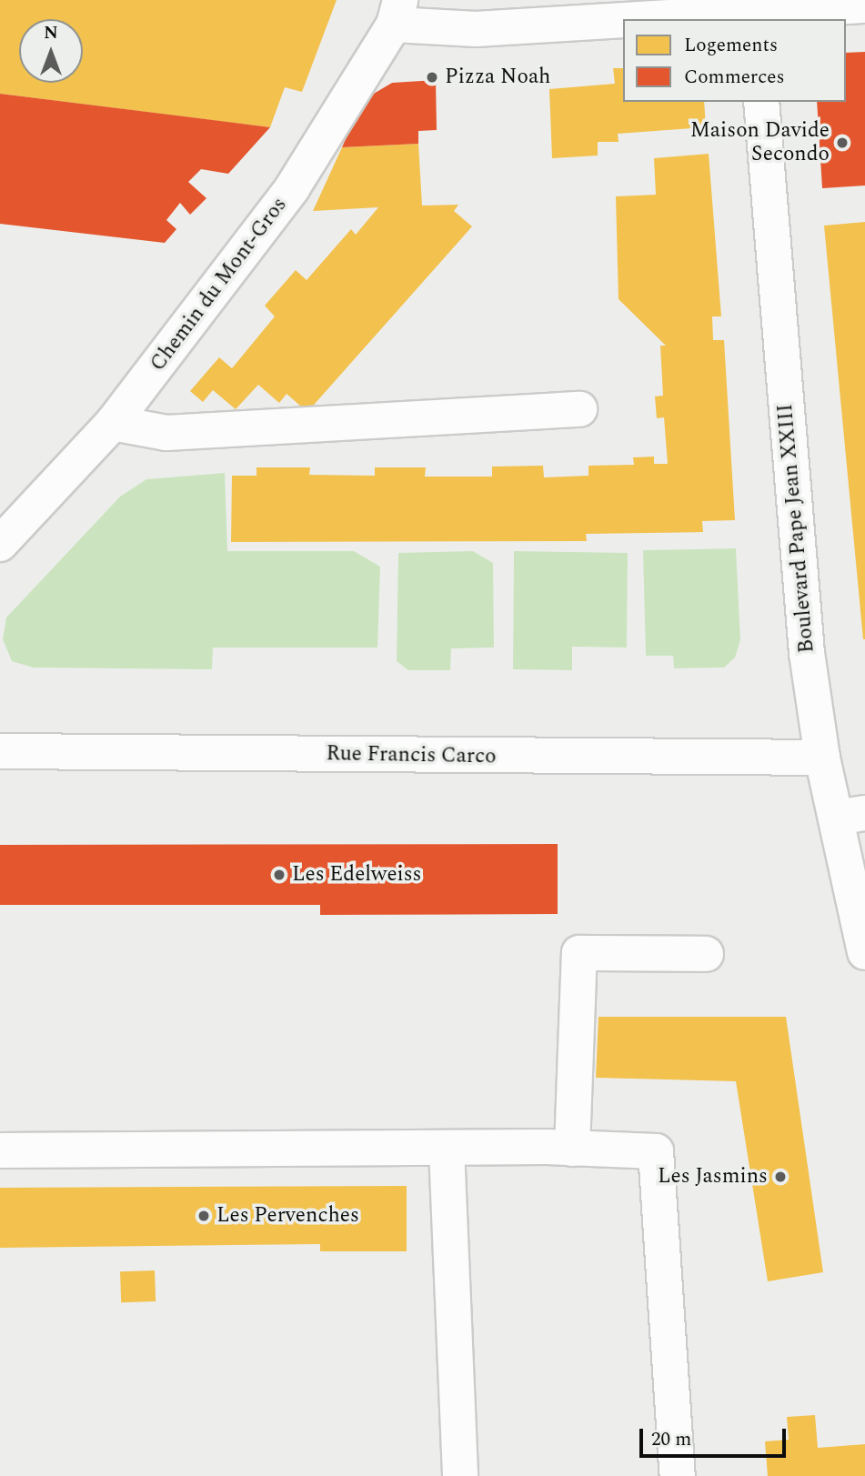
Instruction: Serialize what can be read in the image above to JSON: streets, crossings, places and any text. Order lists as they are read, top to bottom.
{
  "streets": {
    "street": ["Chemin du Mont-Gros", "Boulevard Pape Jean XXIII", "Rue Francis Carco"]
  },
  "crossings": [
    ["Boulevard Pape Jean XXIII", "Rue Francis Carco"]
  ],
  "places": [
    "Pizza Noah",
    "Maison Davide Secondo",
    "Les Edelweiss",
    "Les Jasmins",
    "Les Pervenches"
  ],
  "legend": ["Logements", "Commerces"],
  "scale_bar": "20 m",
  "north": "top"
}
